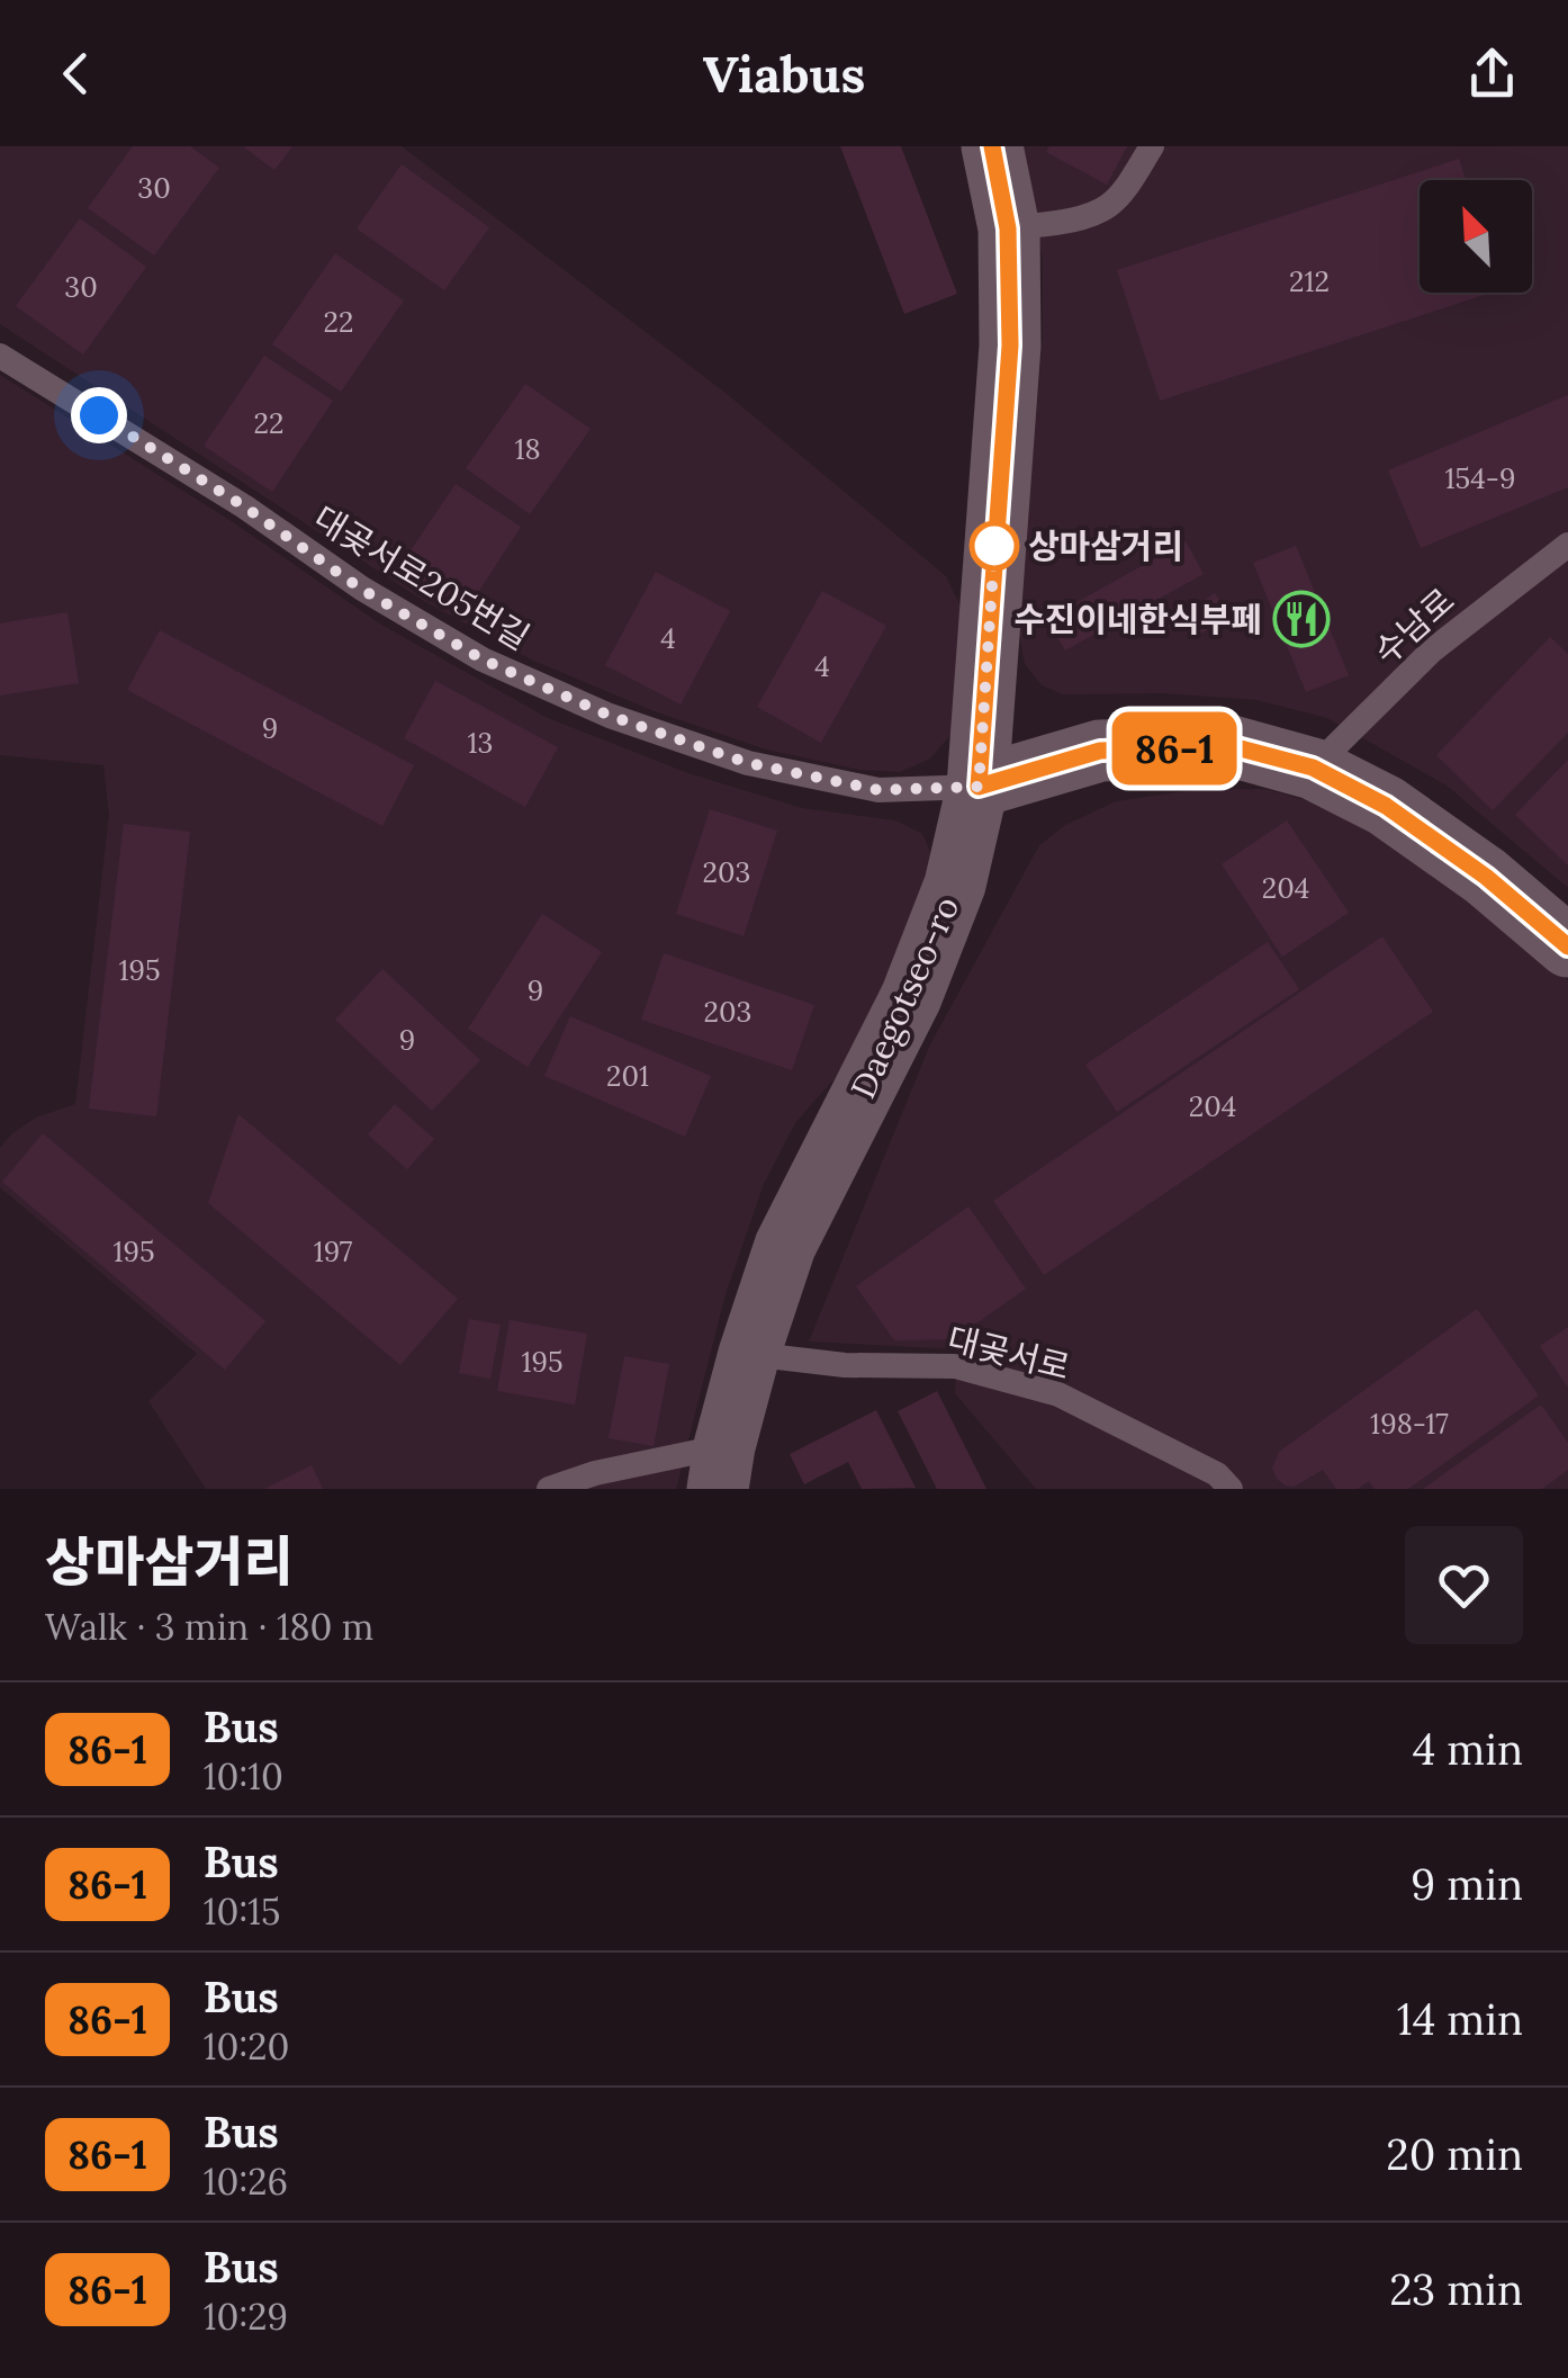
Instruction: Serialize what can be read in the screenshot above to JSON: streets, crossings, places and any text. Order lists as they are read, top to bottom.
{
  "streets": {
    "street": ["Daegotseo-ro"],
    "lane": ["대곶서로205번길", "수남로", "대곶서로"]
  },
  "crossings": [
    ["대곶서로205번길", "Daegotseo-ro"],
    ["Daegotseo-ro", "대곶서로"]
  ],
  "places": {
    "other": ["상마삼거리"],
    "restaurant": ["수진이네한식부페"]
  },
  "lines": ["bus line 86-1"],
  "house_numbers": [
    "30",
    "212",
    "30",
    "22",
    "22",
    "18",
    "154-9",
    "4",
    "4",
    "9",
    "13",
    "203",
    "204",
    "195",
    "9",
    "203",
    "9",
    "201",
    "204",
    "195",
    "197",
    "195",
    "198-17"
  ],
  "north": "top left",
  "page": {
    "header": "Viabus",
    "on_map": "86-1",
    "heading": ["상마삼거리", "Walk · 3 min · 180 m"],
    "list": [
      {
        "mark": "86-1",
        "name": "Bus",
        "note": "10:10",
        "value": "4 min"
      },
      {
        "mark": "86-1",
        "name": "Bus",
        "note": "10:15",
        "value": "9 min"
      },
      {
        "mark": "86-1",
        "name": "Bus",
        "note": "10:20",
        "value": "14 min"
      },
      {
        "mark": "86-1",
        "name": "Bus",
        "note": "10:26",
        "value": "20 min"
      },
      {
        "mark": "86-1",
        "name": "Bus",
        "note": "10:29",
        "value": "23 min"
      }
    ]
  }
}
